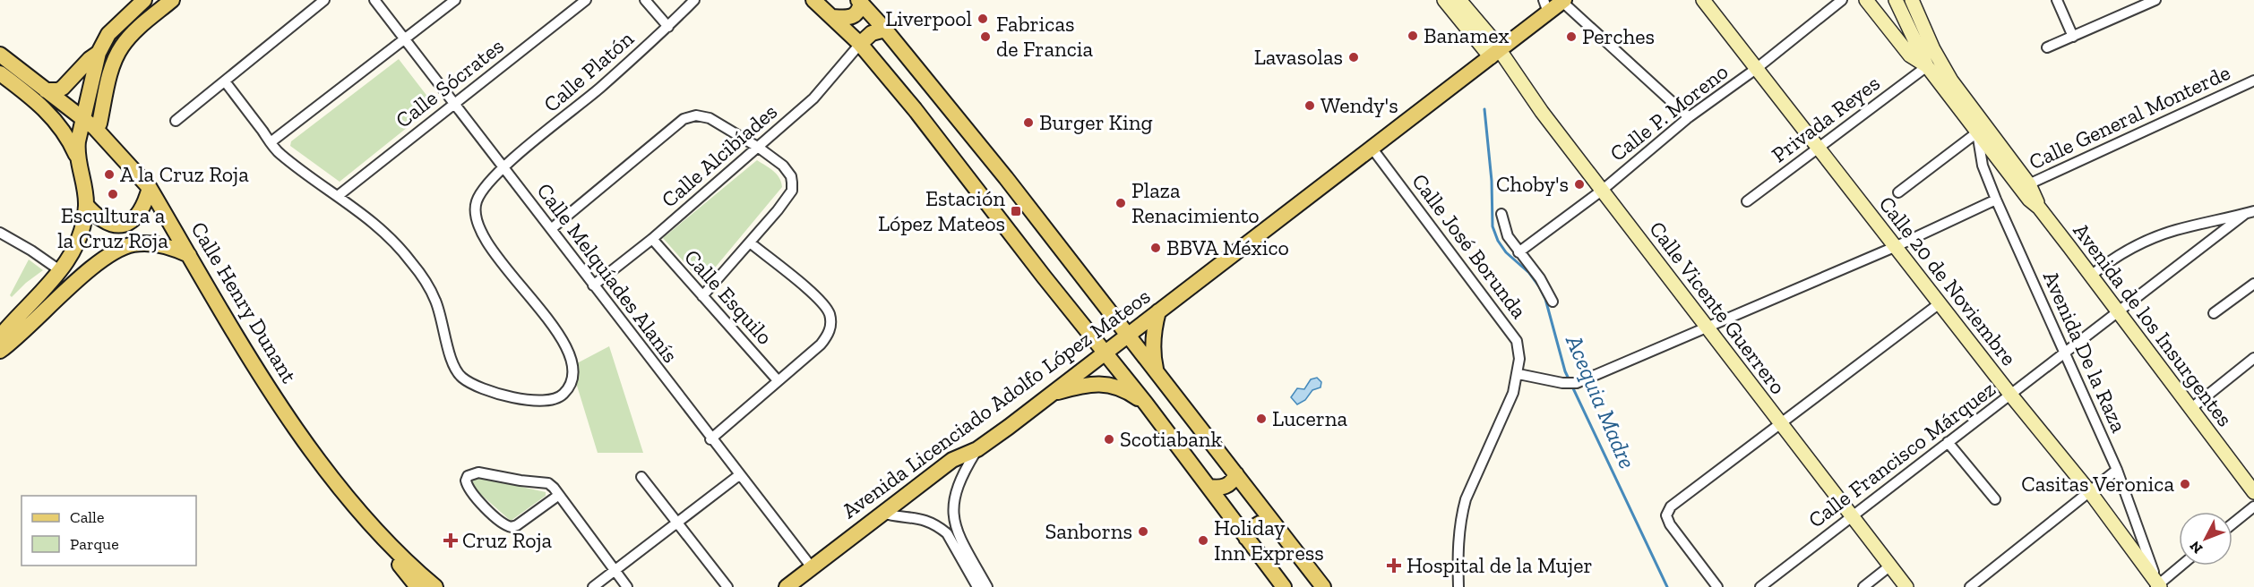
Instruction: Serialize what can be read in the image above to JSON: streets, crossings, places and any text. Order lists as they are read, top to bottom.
{
  "streets": {
    "main road": [
      "Calle 20 de Noviembre",
      "Calle Henry Dunant",
      "Calle Vicente Guerrero",
      "Avenida de los Insurgentes",
      "Avenida Licenciado Adolfo López Mateos"
    ],
    "street": [
      "Calle Platón",
      "Calle Sócrates",
      "Calle P. Moreno",
      "Calle General Monterde",
      "Privada Reyes",
      "Calle Alcibíades",
      "Calle José Borunda",
      "Calle Melquíades Alanís",
      "Calle Esquilo",
      "Avenida De la Raza",
      "Calle Francisco Márquez"
    ]
  },
  "crossings": [
    ["Calle Platón", "Calle Sócrates"],
    ["Calle Platón", "Calle Melquíades Alanís"],
    ["Calle Sócrates", "Calle Melquíades Alanís"],
    ["Calle P. Moreno", "Calle 20 de Noviembre"],
    ["Calle P. Moreno", "Calle Vicente Guerrero"],
    ["Calle General Monterde", "Avenida de los Insurgentes"],
    ["Privada Reyes", "Calle 20 de Noviembre"],
    ["Calle Alcibíades", "Calle Melquíades Alanís"],
    ["Calle Alcibíades", "Calle Esquilo"],
    ["Calle José Borunda", "Avenida Licenciado Adolfo López Mateos"],
    ["Calle Melquíades Alanís", "Avenida Licenciado Adolfo López Mateos"],
    ["Calle 20 de Noviembre", "Avenida De la Raza"],
    ["Calle 20 de Noviembre", "Calle Francisco Márquez"],
    ["Calle Vicente Guerrero", "Avenida Licenciado Adolfo López Mateos"],
    ["Calle Vicente Guerrero", "Calle Francisco Márquez"],
    ["Avenida de los Insurgentes", "Calle Francisco Márquez"],
    ["Avenida De la Raza", "Calle Francisco Márquez"]
  ],
  "water": ["Acequia Madre"],
  "places": {
    "other": [
      "Liverpool",
      "Banamex",
      "Fabricas de Francia",
      "Perches",
      "Lavasolas",
      "Wendy's",
      "Burger King",
      "A la Cruz Roja",
      "Choby's",
      "Escultura a la Cruz Roja",
      "Plaza Renacimiento",
      "BBVA México",
      "Lucerna",
      "Scotiabank",
      "Casitas Veronica",
      "Sanborns",
      "Holiday Inn Express"
    ],
    "transit": ["Estación López Mateos"],
    "health": ["Cruz Roja", "Hospital de la Mujer"]
  },
  "legend": ["Calle", "Parque"],
  "north": "bottom left"
}
